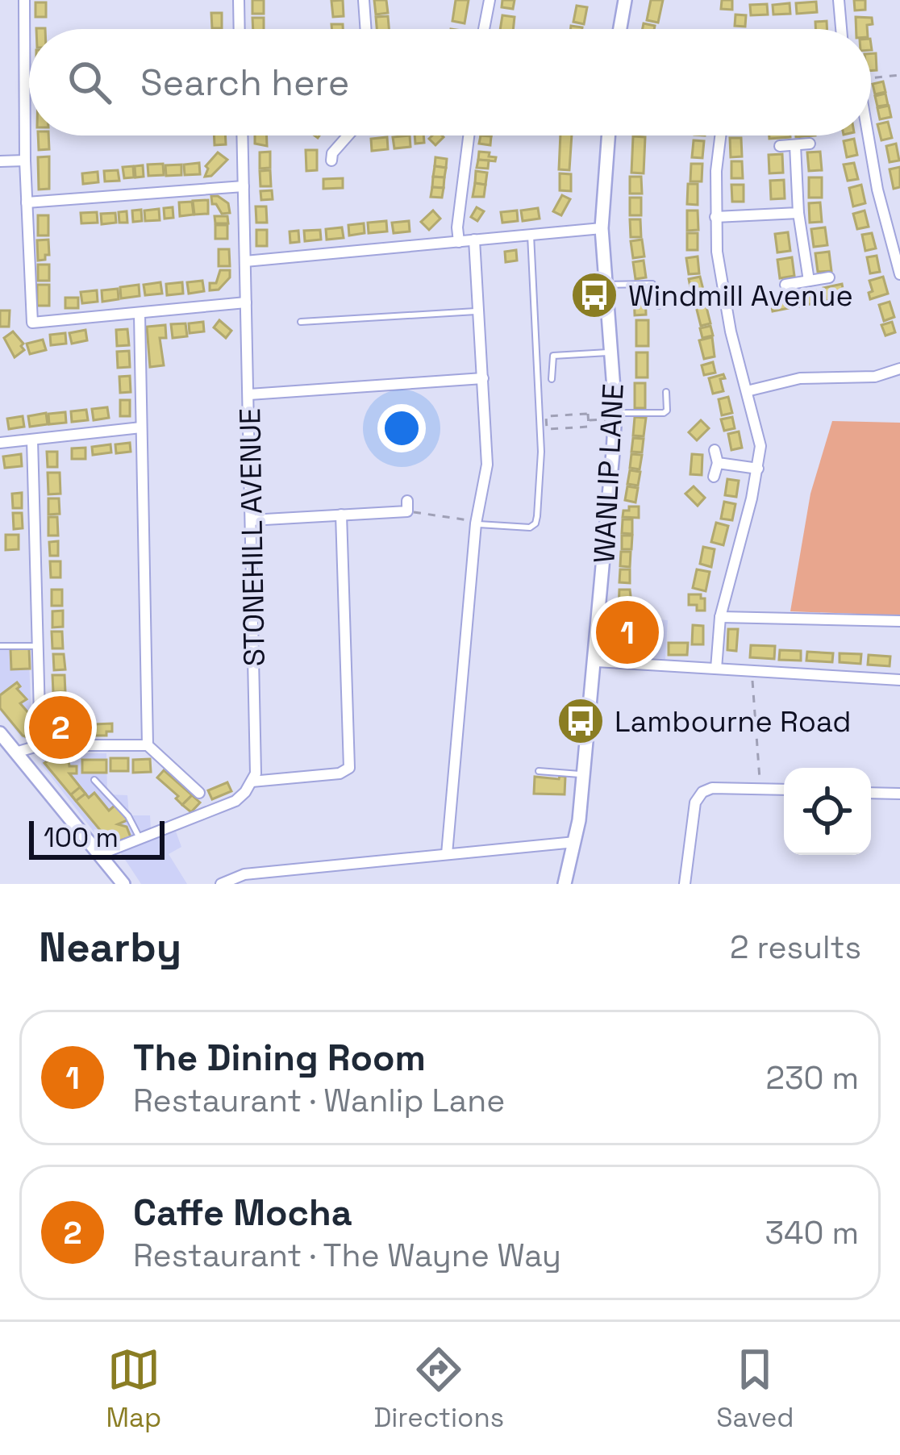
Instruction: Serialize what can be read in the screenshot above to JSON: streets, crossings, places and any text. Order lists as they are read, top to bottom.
{
  "streets": {
    "street": ["WANLIP LANE", "STONEHILL AVENUE"]
  },
  "places": {
    "bus stop": ["Windmill Avenue", "Lambourne Road"]
  },
  "scale_bar": "100 m",
  "page": {
    "search": "Search here",
    "pins": ["1", "2"],
    "scale": "100 m",
    "heading": ["Nearby", "2 results"],
    "list": [
      {
        "mark": "1",
        "name": "The Dining Room",
        "note": "Restaurant · Wanlip Lane",
        "value": "230 m"
      },
      {
        "mark": "2",
        "name": "Caffe Mocha",
        "note": "Restaurant · The Wayne Way",
        "value": "340 m"
      }
    ],
    "nav": ["Map", "Directions", "Saved"]
  }
}
